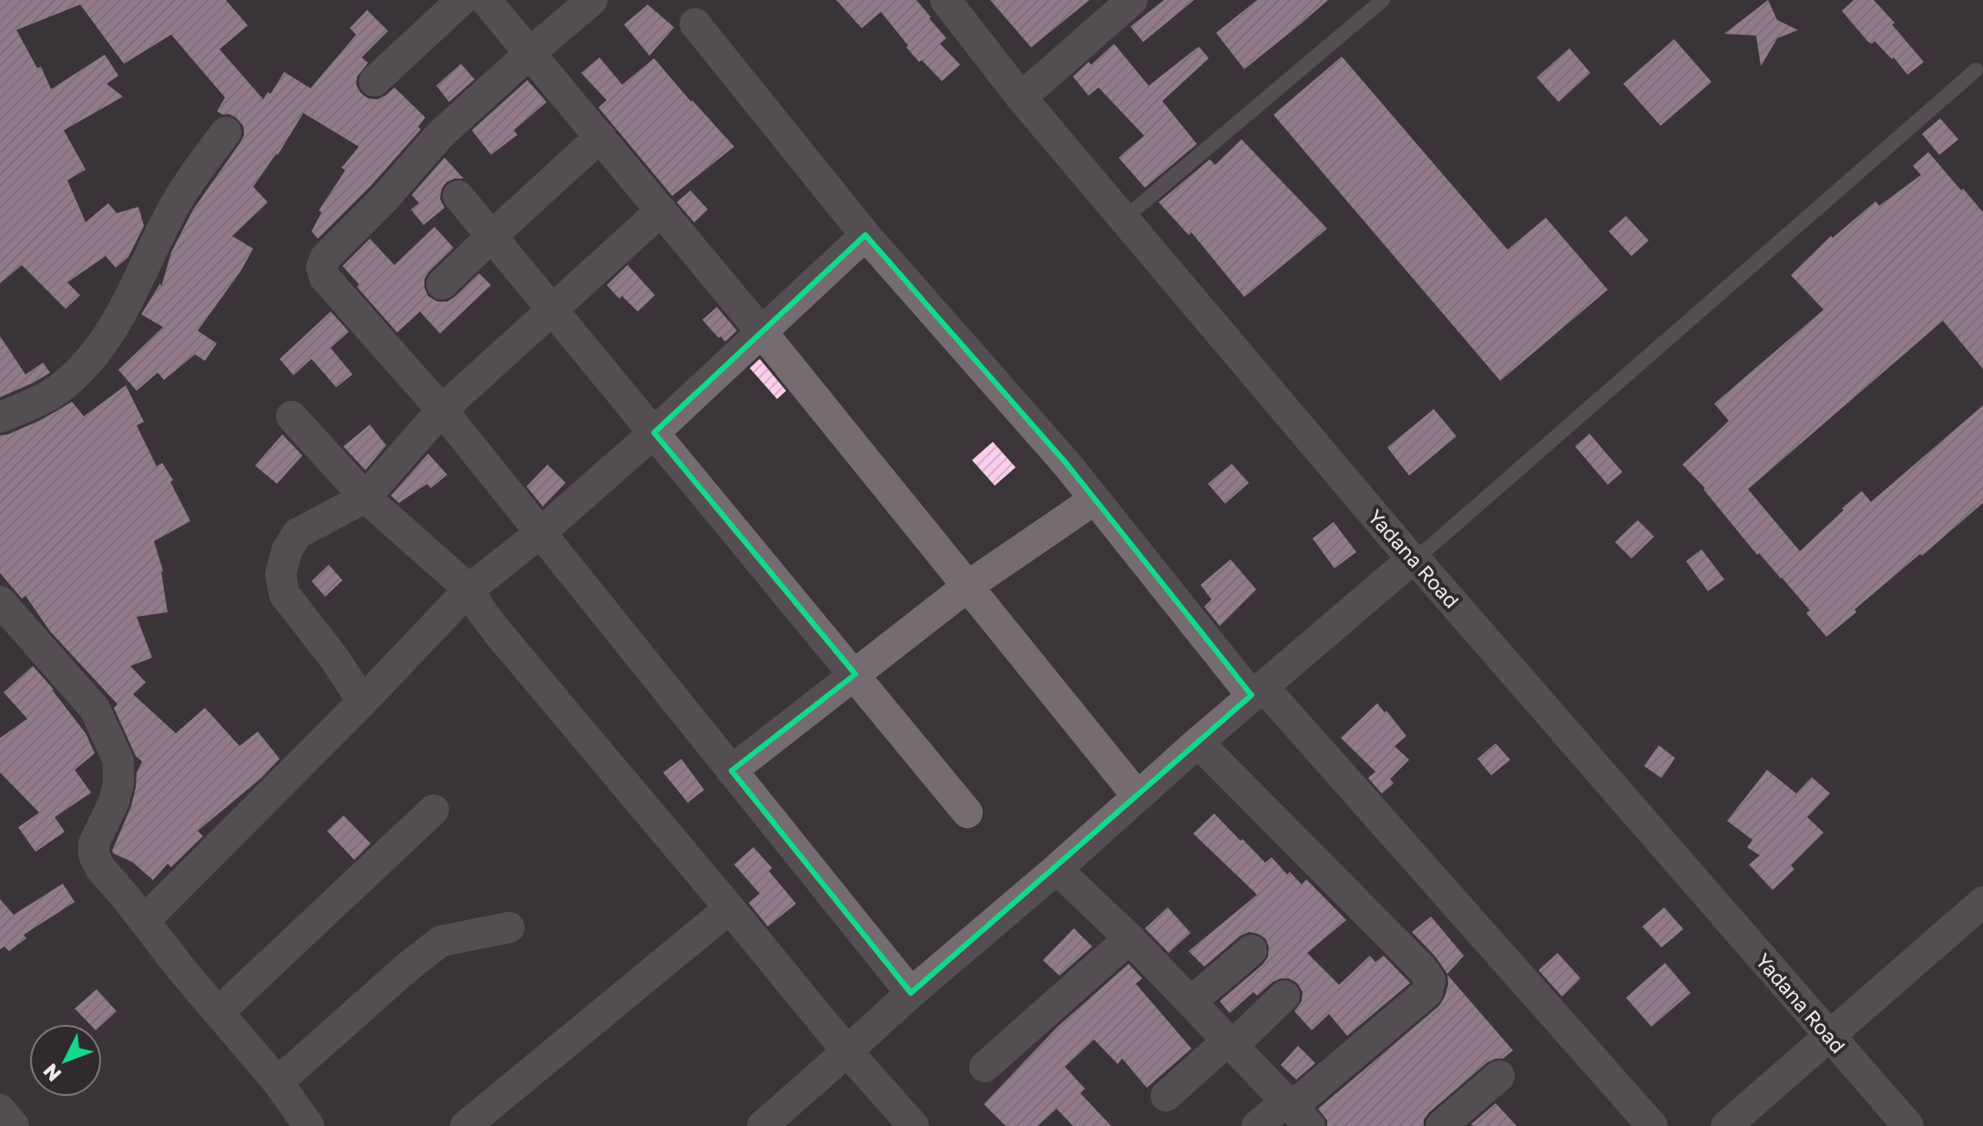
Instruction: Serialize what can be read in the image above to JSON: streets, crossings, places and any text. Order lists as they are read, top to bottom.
{
  "streets": {
    "street": ["Yadana Road"]
  },
  "north": "bottom left"
}
